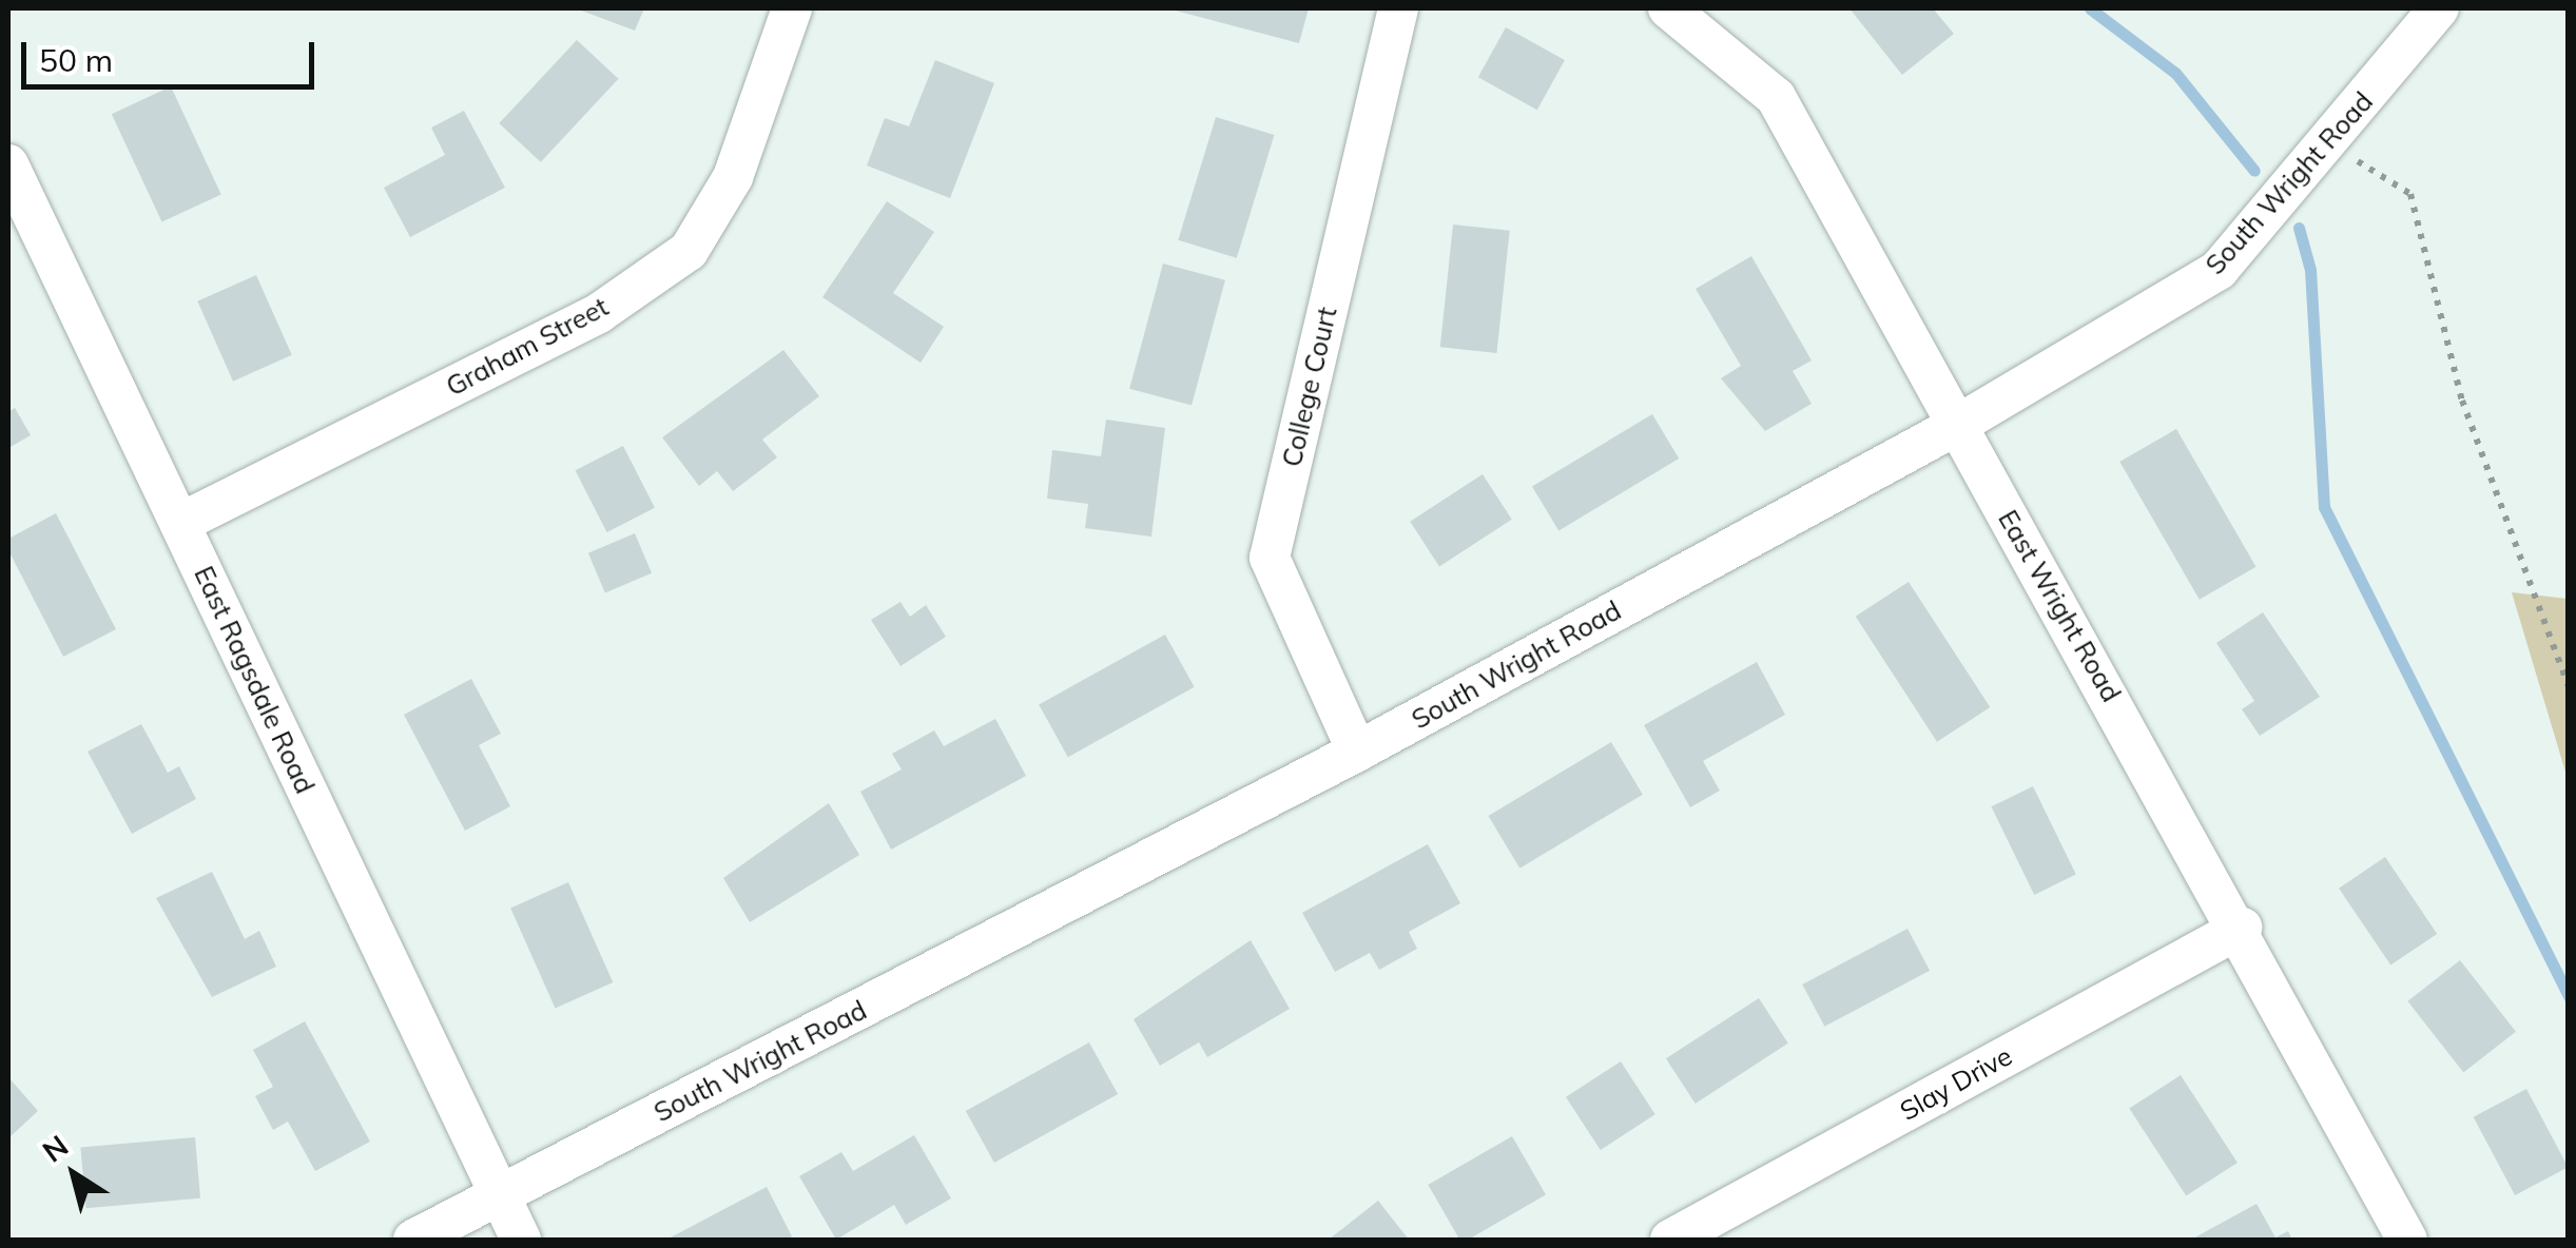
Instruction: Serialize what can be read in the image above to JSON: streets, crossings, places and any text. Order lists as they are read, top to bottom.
{
  "streets": {
    "street": [
      "South Wright Road",
      "Graham Street",
      "College Court",
      "East Wright Road",
      "East Ragsdale Road",
      "Slay Drive"
    ]
  },
  "crossings": [
    ["South Wright Road", "College Court"],
    ["South Wright Road", "East Wright Road"],
    ["South Wright Road", "East Ragsdale Road"],
    ["Graham Street", "East Ragsdale Road"],
    ["East Wright Road", "Slay Drive"]
  ],
  "scale_bar": "50 m",
  "north": "top left"
}
